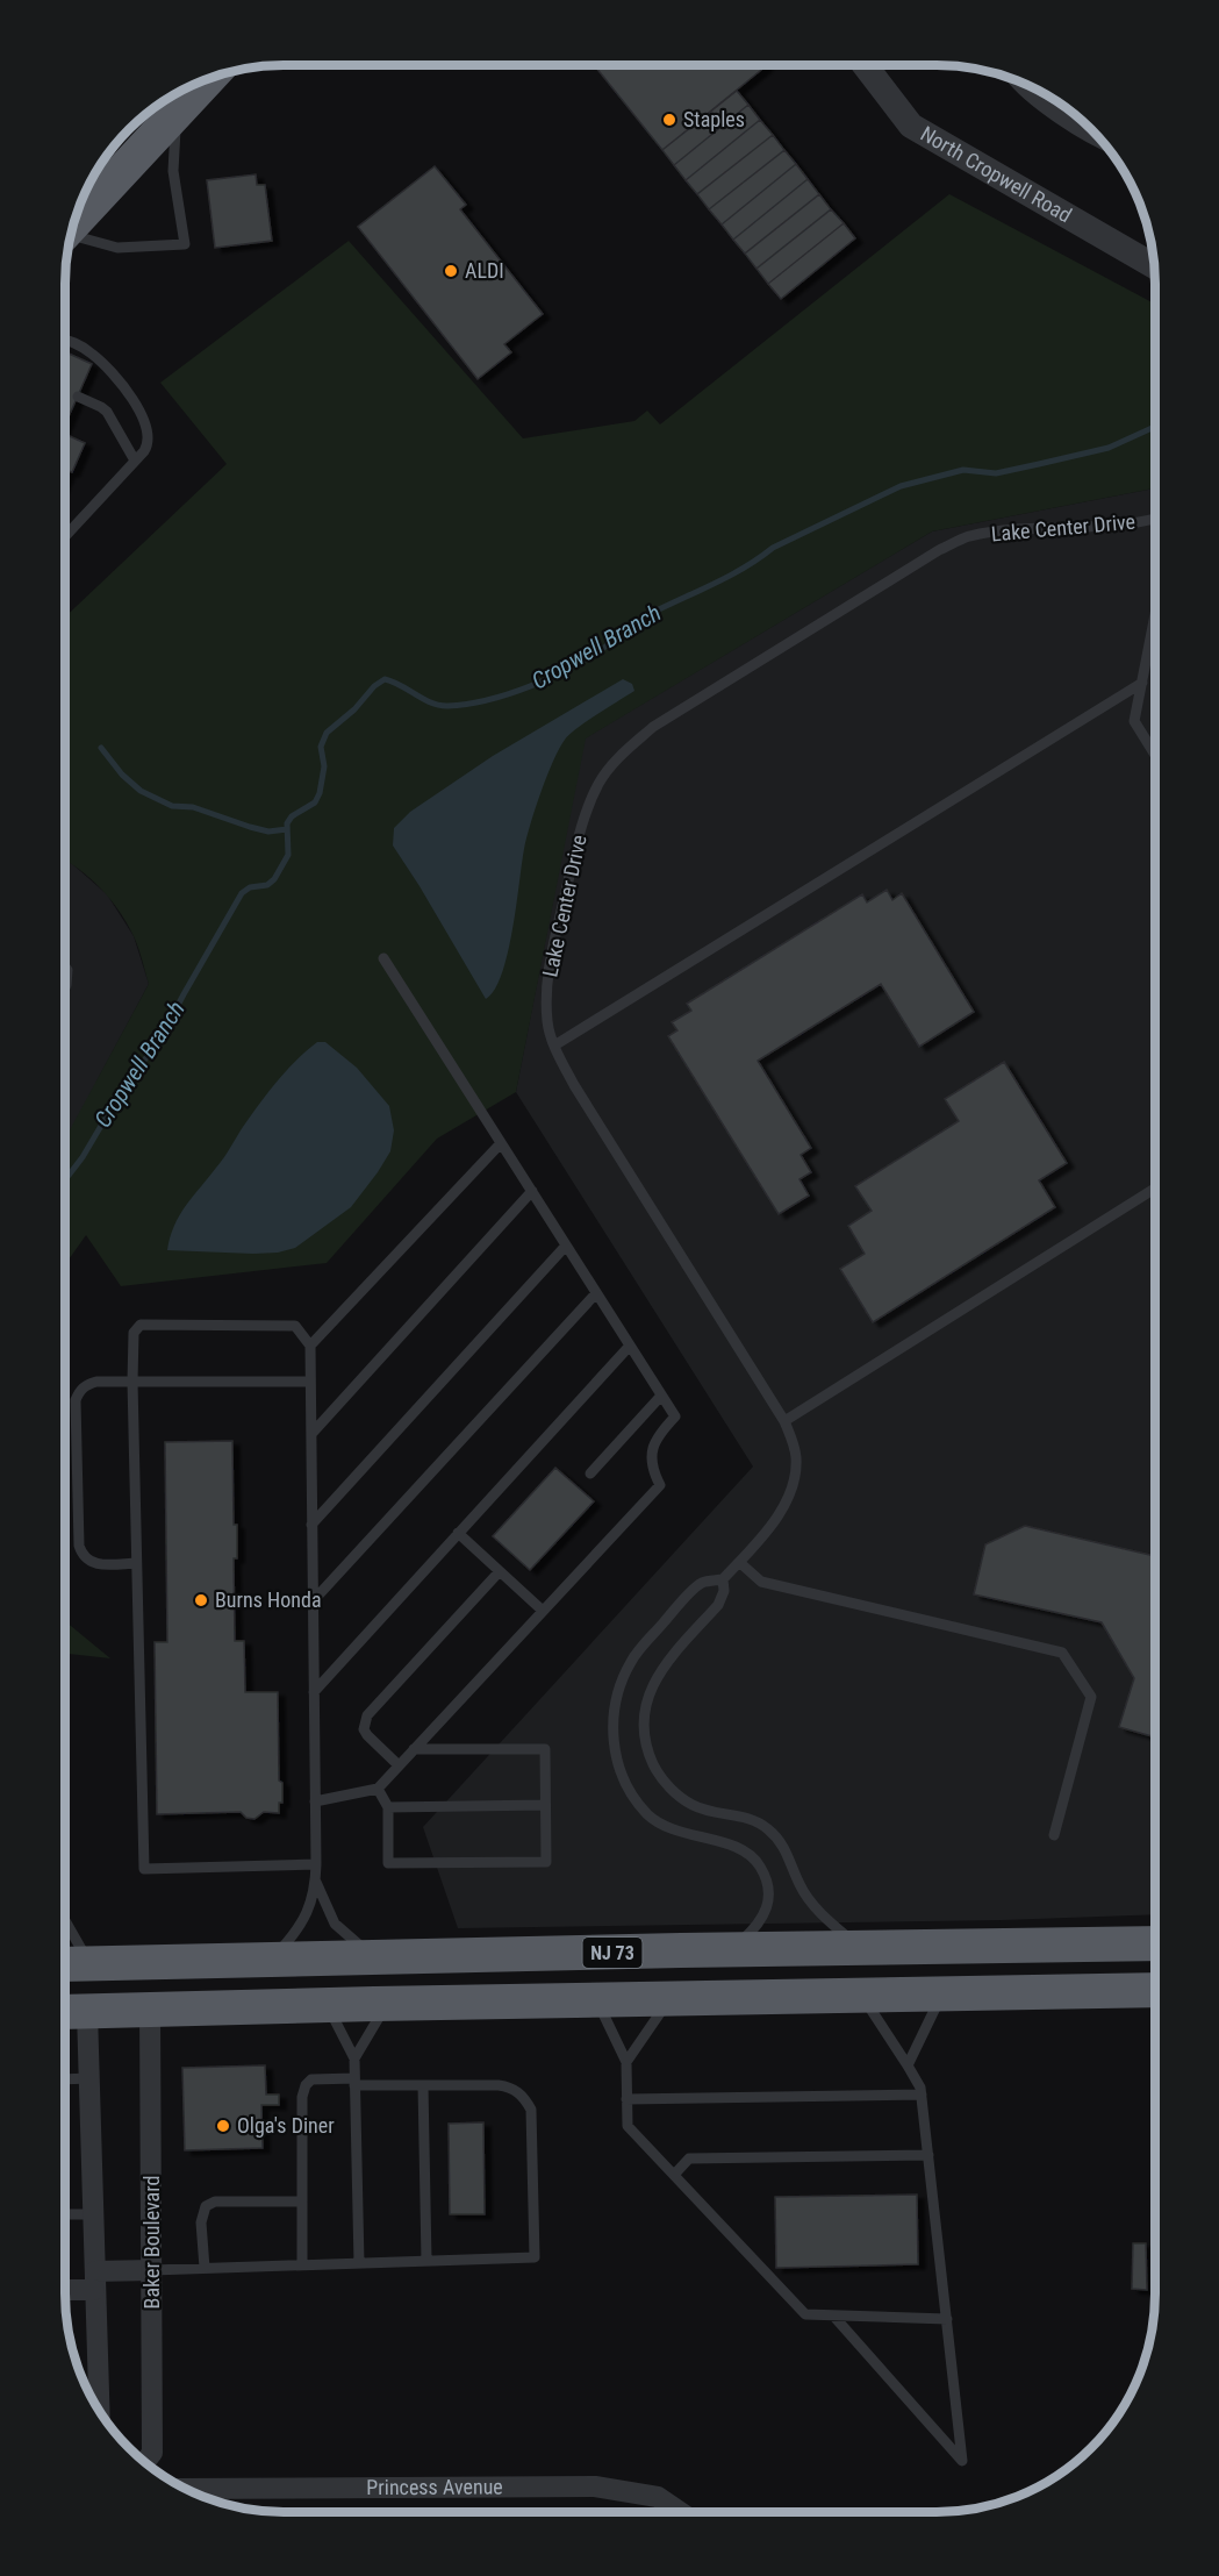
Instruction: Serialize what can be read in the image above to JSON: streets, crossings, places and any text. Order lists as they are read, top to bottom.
{
  "streets": {
    "highway": ["NJ 73"],
    "street": ["North Cropwell Road", "Baker Boulevard", "Princess Avenue"],
    "lane": ["Lake Center Drive"]
  },
  "crossings": [
    ["Lake Center Drive", "NJ 73"]
  ],
  "water": ["Cropwell Branch"],
  "places": [
    "Staples",
    "ALDI",
    "Burns Honda",
    "Olga's Diner"
  ]
}
